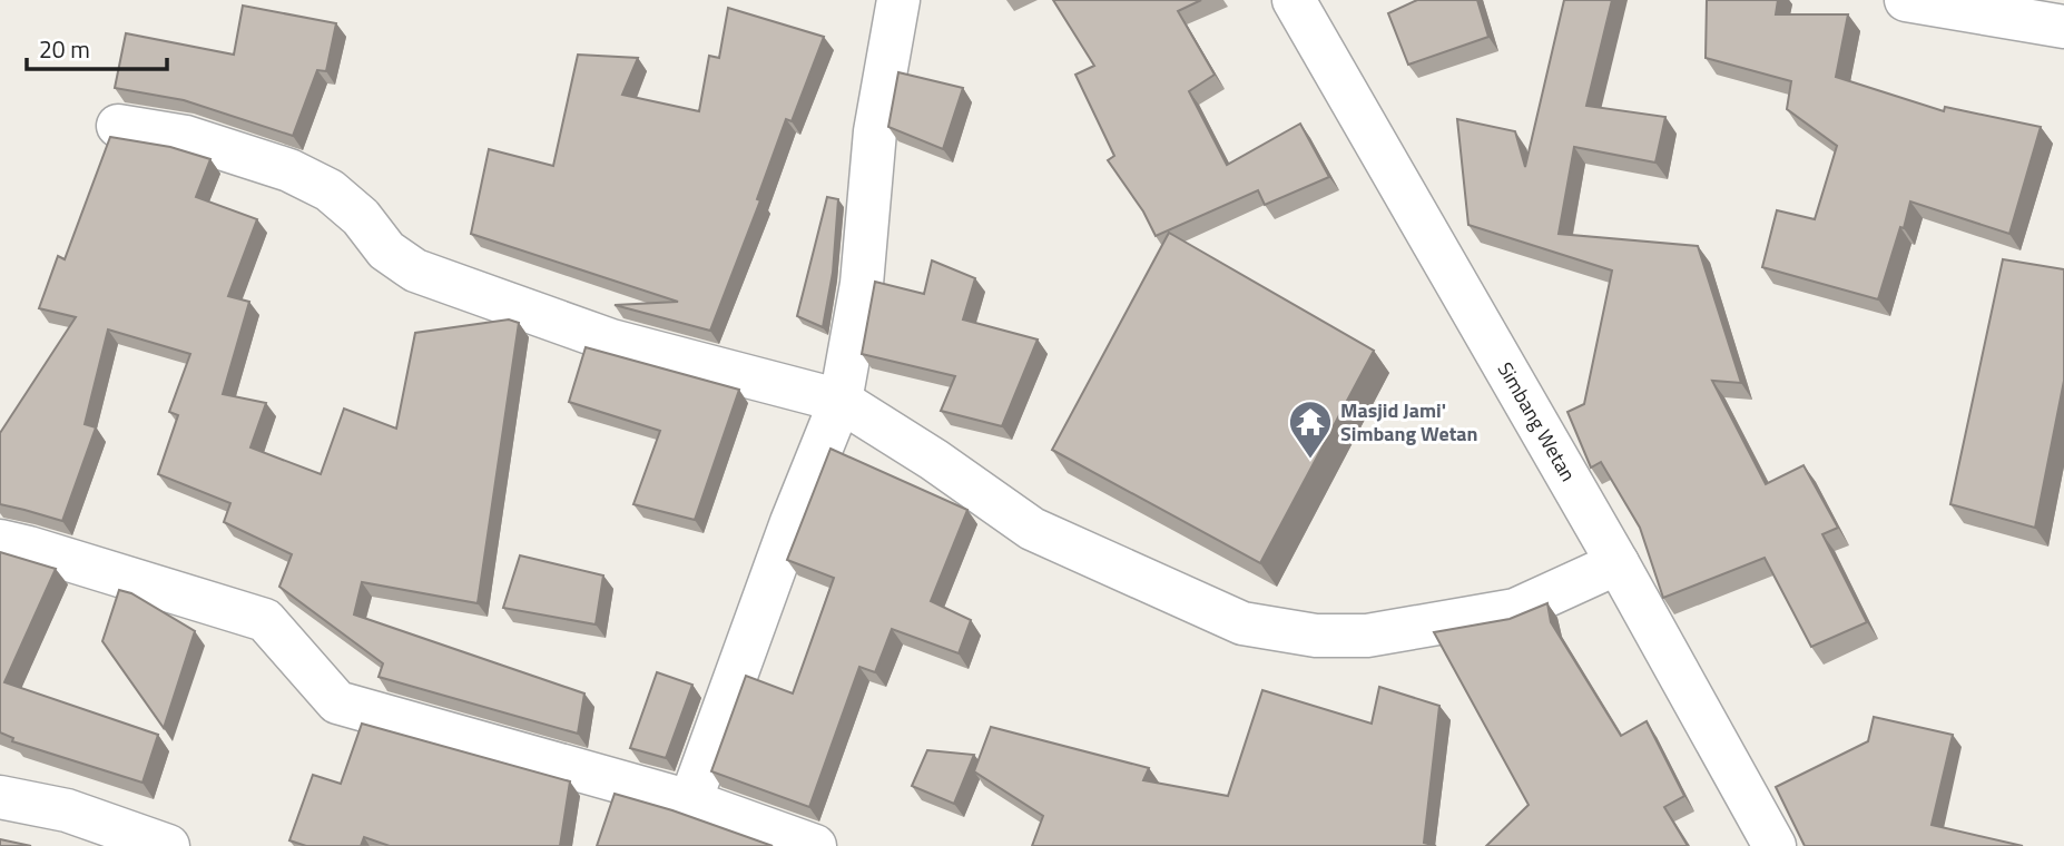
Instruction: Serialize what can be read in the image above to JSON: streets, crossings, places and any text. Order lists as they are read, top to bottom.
{
  "streets": {
    "street": ["Simbang Wetan"]
  },
  "places": {
    "temple": ["Masjid Jami' Simbang Wetan"]
  },
  "scale_bar": "20 m"
}
